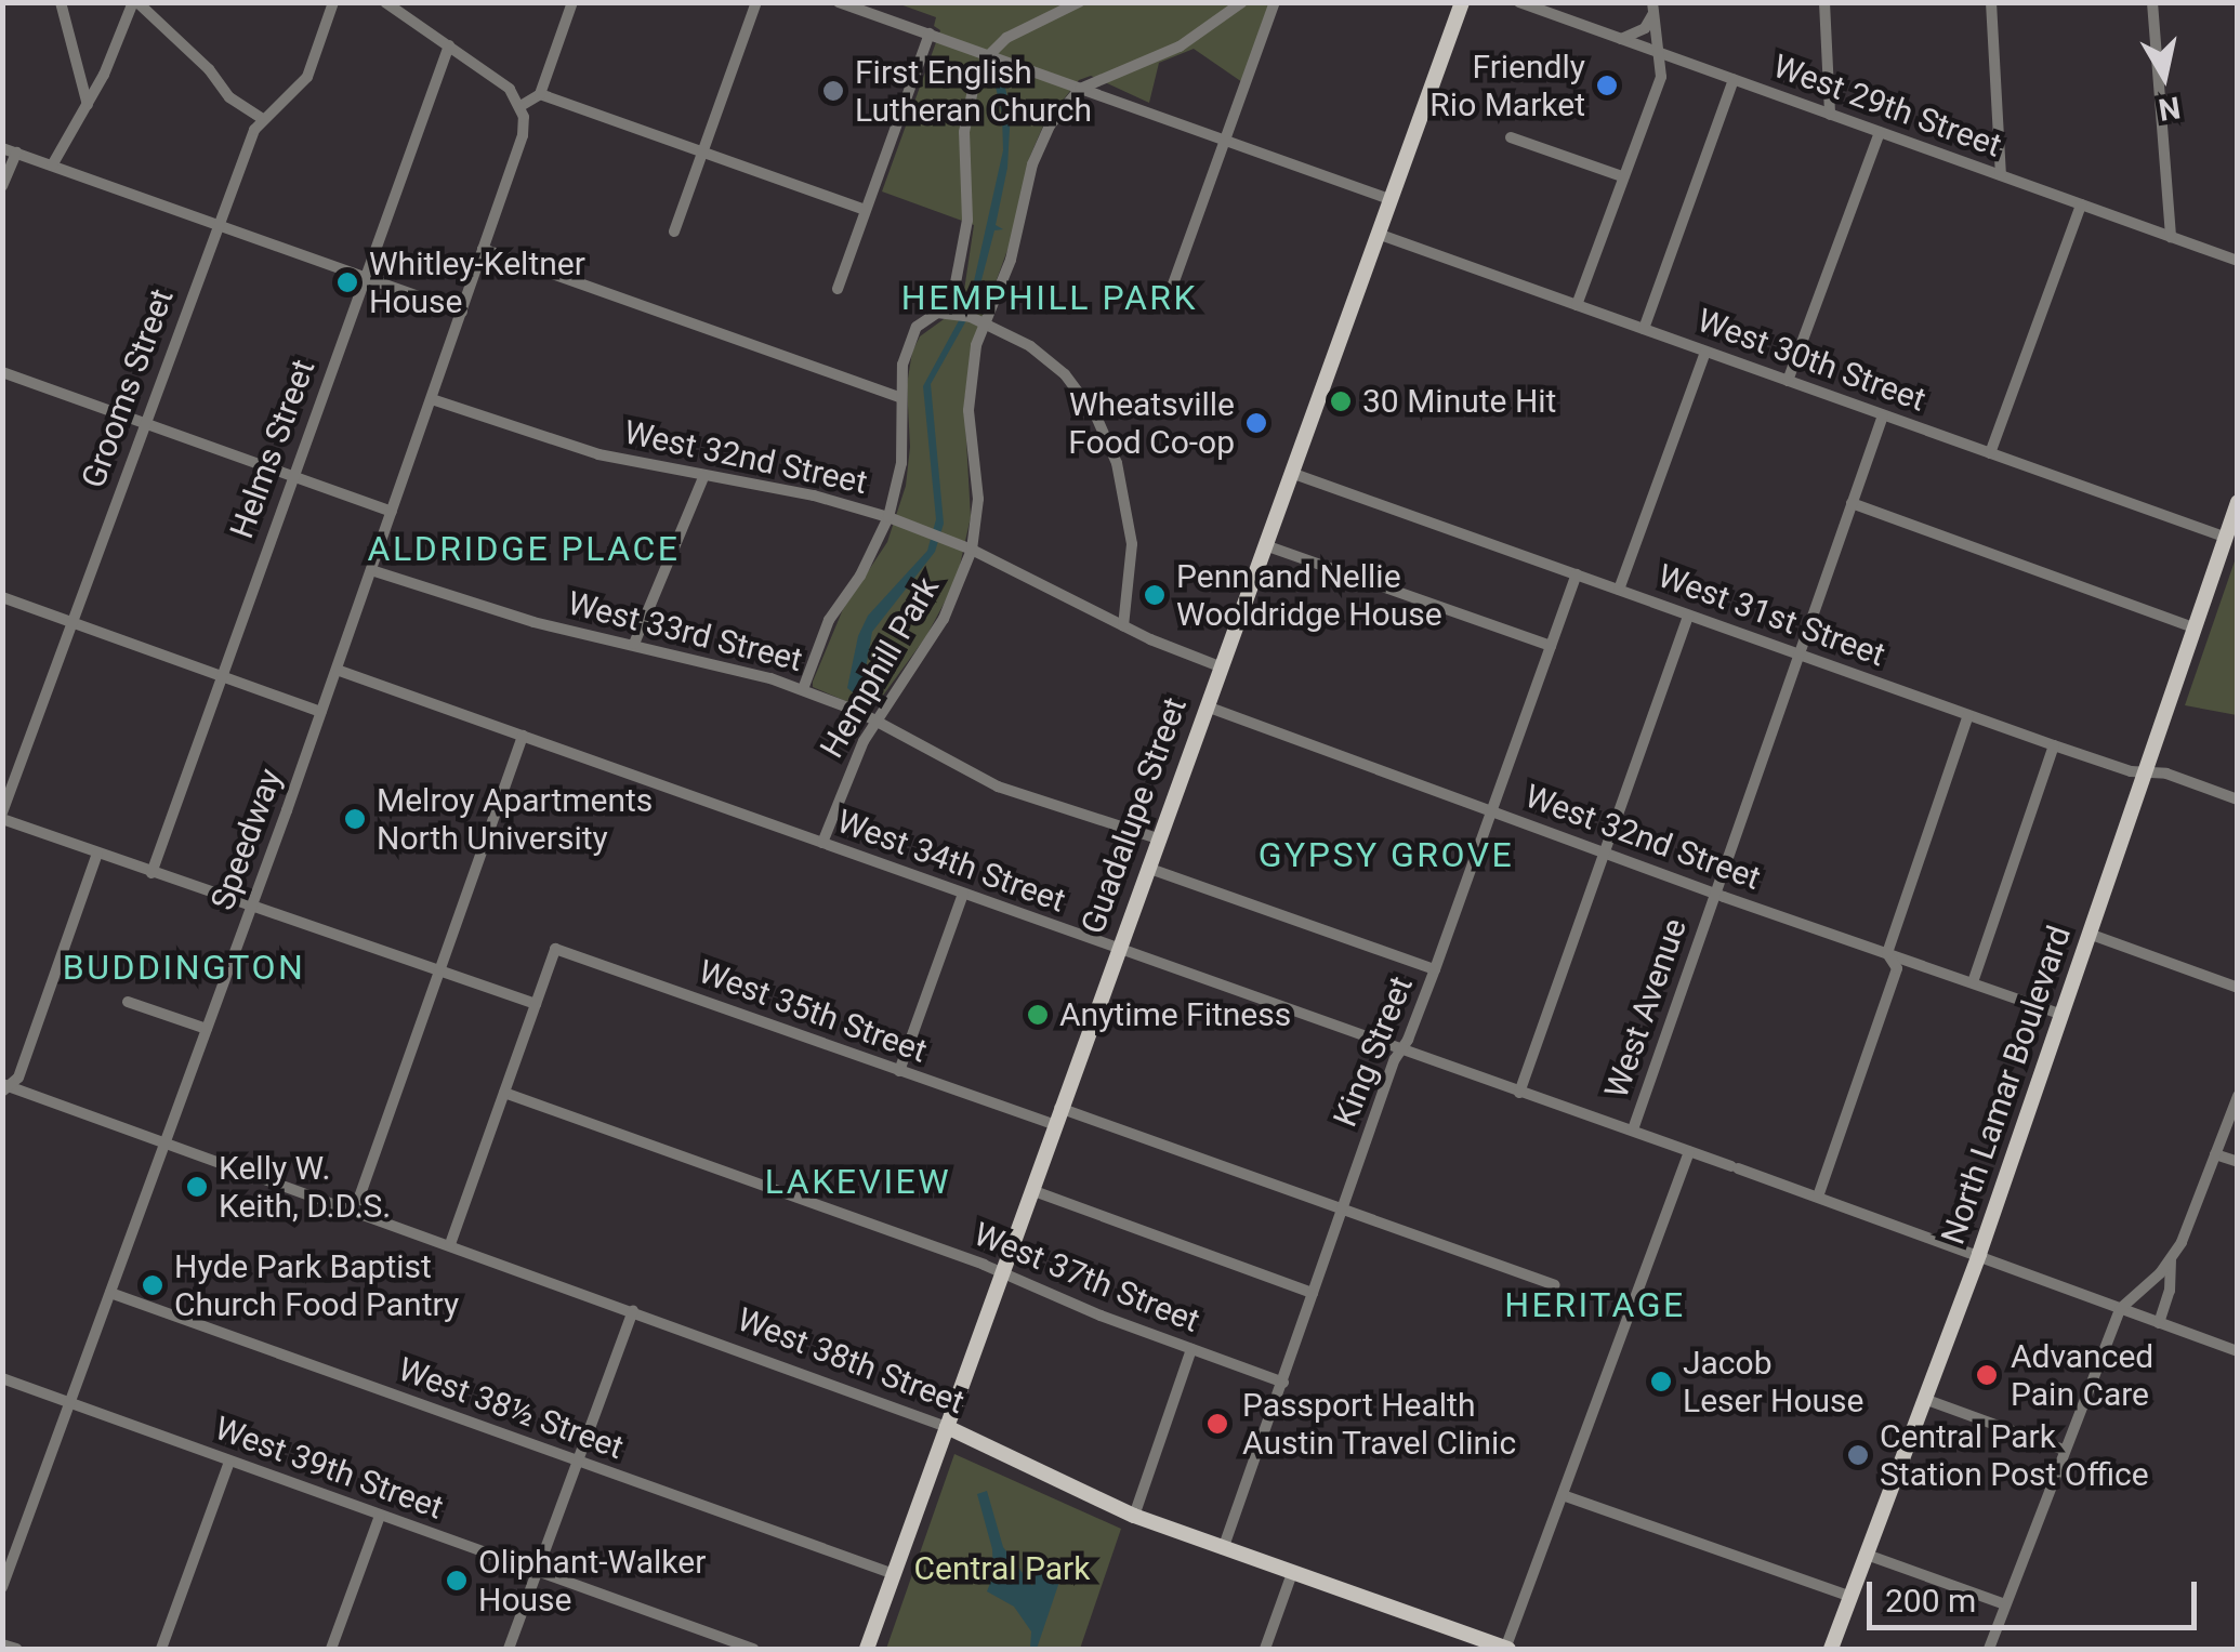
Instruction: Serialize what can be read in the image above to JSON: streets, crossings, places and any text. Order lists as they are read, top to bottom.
{
  "streets": {
    "main road": ["Guadalupe Street", "North Lamar Boulevard", "West 38th Street"],
    "street": [
      "West 29th Street",
      "West 30th Street",
      "Grooms Street",
      "Helms Street",
      "West 32nd Street",
      "West 31st Street",
      "West 33rd Street",
      "Hemphill Park",
      "Speedway",
      "West 34th Street",
      "West Avenue",
      "West 35th Street",
      "King Street",
      "West 37th Street",
      "West 38½ Street",
      "West 39th Street"
    ]
  },
  "crossings": [
    ["West 30th Street", "Guadalupe Street"],
    ["West 30th Street", "West Avenue"],
    ["West 30th Street", "North Lamar Boulevard"],
    ["West 32nd Street", "Hemphill Park"],
    ["West 32nd Street", "Guadalupe Street"],
    ["West 32nd Street", "Speedway"],
    ["West 32nd Street", "West Avenue"],
    ["West 32nd Street", "King Street"],
    ["West 32nd Street", "North Lamar Boulevard"],
    ["West 31st Street", "Guadalupe Street"],
    ["West 31st Street", "West Avenue"],
    ["West 31st Street", "King Street"],
    ["West 31st Street", "North Lamar Boulevard"],
    ["West 33rd Street", "Hemphill Park"],
    ["West 33rd Street", "Guadalupe Street"],
    ["West 33rd Street", "Speedway"],
    ["Hemphill Park", "West 34th Street"],
    ["Guadalupe Street", "West 34th Street"],
    ["Guadalupe Street", "West 35th Street"],
    ["Guadalupe Street", "West 37th Street"],
    ["Guadalupe Street", "West 38th Street"],
    ["Guadalupe Street", "West 38½ Street"],
    ["Speedway", "West 34th Street"],
    ["Speedway", "West 38th Street"],
    ["Speedway", "West 38½ Street"],
    ["Speedway", "West 39th Street"],
    ["West 34th Street", "West Avenue"],
    ["West 34th Street", "King Street"],
    ["West 34th Street", "North Lamar Boulevard"],
    ["King Street", "West 37th Street"],
    ["King Street", "West 38th Street"]
  ],
  "districts": [
    "HEMPHILL PARK",
    "ALDRIDGE PLACE",
    "GYPSY GROVE",
    "BUDDINGTON",
    "LAKEVIEW",
    "HERITAGE"
  ],
  "parks": ["Central Park"],
  "places": [
    "Friendly Rio Market",
    "First English Lutheran Church",
    "Whitley-Keltner House",
    "30 Minute Hit",
    "Wheatsville Food Co-op",
    "Penn and Nellie Wooldridge House",
    "Melroy Apartments North University",
    "Anytime Fitness",
    "Kelly W. Keith, D.D.S.",
    "Hyde Park Baptist Church Food Pantry",
    "Advanced Pain Care",
    "Jacob Leser House",
    "Passport Health Austin Travel Clinic",
    "Central Park Station Post Office",
    "Oliphant-Walker House"
  ],
  "scale_bar": "200 m",
  "north": "bottom"
}
